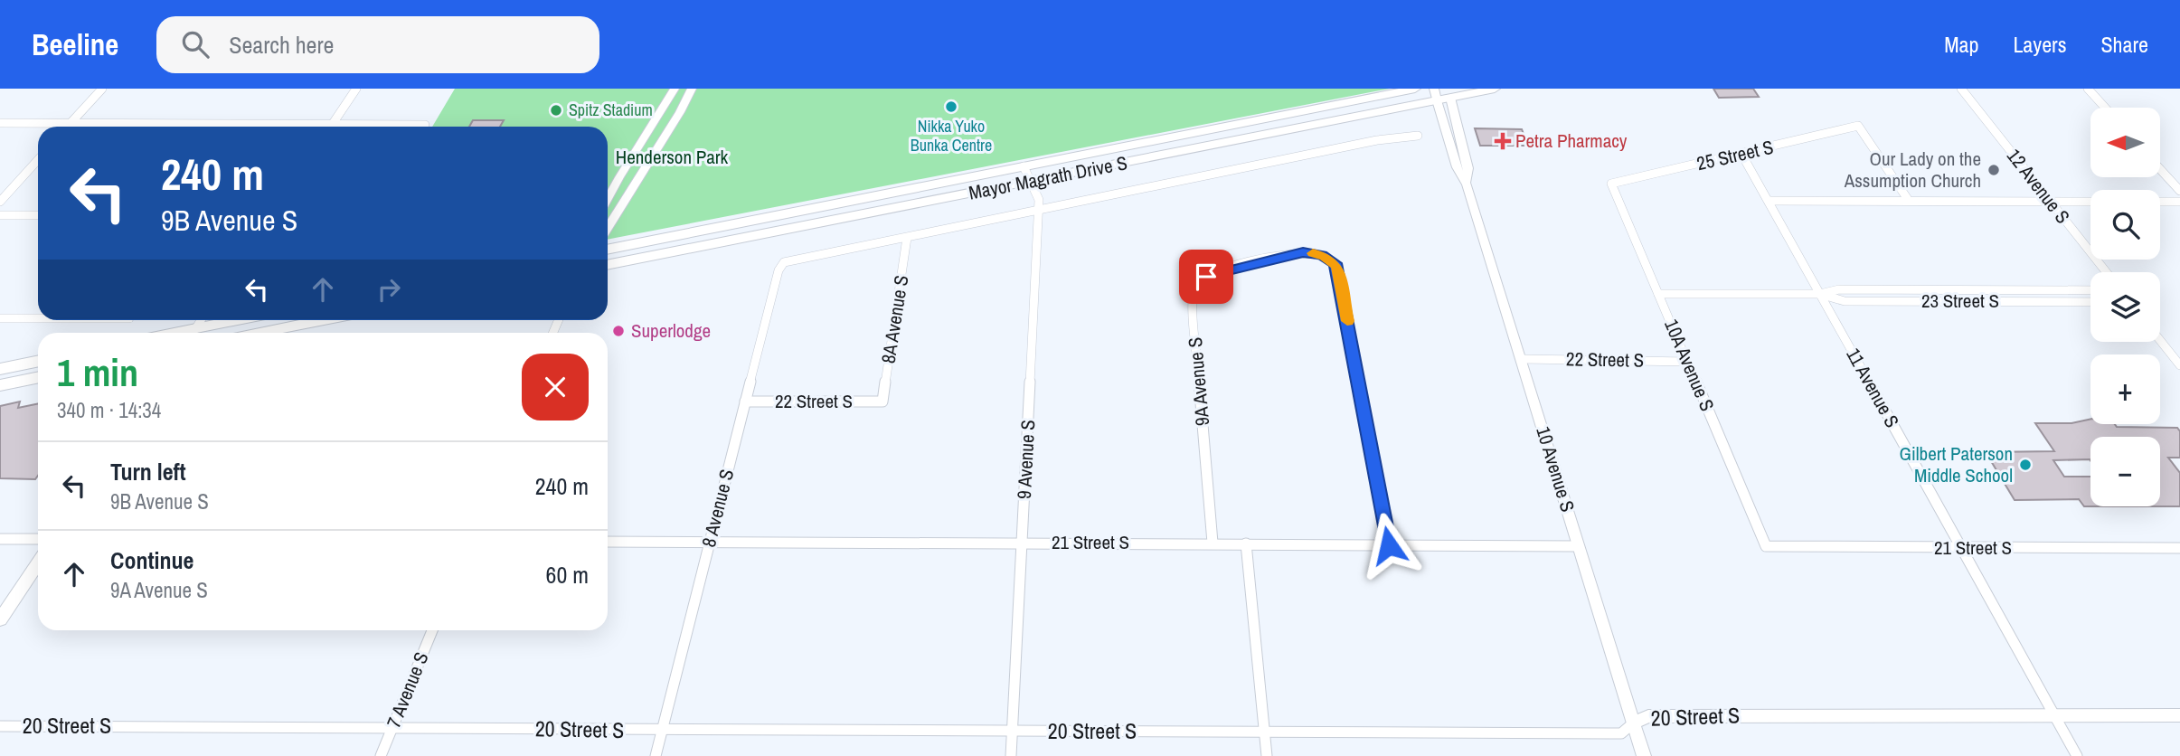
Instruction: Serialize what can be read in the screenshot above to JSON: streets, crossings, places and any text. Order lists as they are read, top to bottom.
{
  "streets": {
    "main road": ["Mayor Magrath Drive S"],
    "street": [
      "25 Street S",
      "12 Avenue S",
      "23 Street S",
      "8A Avenue S",
      "22 Street S",
      "10A Avenue S",
      "9A Avenue S",
      "11 Avenue S",
      "9 Avenue S",
      "10 Avenue S",
      "8 Avenue S",
      "21 Street S",
      "7 Avenue S",
      "20 Street S"
    ]
  },
  "crossings": [
    ["25 Street S", "10A Avenue S"],
    ["25 Street S", "11 Avenue S"],
    ["Mayor Magrath Drive S", "8A Avenue S"],
    ["Mayor Magrath Drive S", "9 Avenue S"],
    ["Mayor Magrath Drive S", "10 Avenue S"],
    ["Mayor Magrath Drive S", "8 Avenue S"],
    ["23 Street S", "10A Avenue S"],
    ["23 Street S", "11 Avenue S"],
    ["8A Avenue S", "22 Street S"],
    ["22 Street S", "10A Avenue S"],
    ["22 Street S", "10 Avenue S"],
    ["22 Street S", "8 Avenue S"],
    ["10A Avenue S", "21 Street S"],
    ["9A Avenue S", "21 Street S"],
    ["11 Avenue S", "21 Street S"],
    ["11 Avenue S", "20 Street S"],
    ["9 Avenue S", "21 Street S"],
    ["9 Avenue S", "20 Street S"],
    ["10 Avenue S", "21 Street S"],
    ["10 Avenue S", "20 Street S"],
    ["8 Avenue S", "21 Street S"],
    ["8 Avenue S", "20 Street S"],
    ["7 Avenue S", "20 Street S"]
  ],
  "parks": ["Henderson Park"],
  "places": {
    "other": [
      "Nikka Yuko Bunka Centre",
      "Spitz Stadium",
      "Our Lady on the Assumption Church",
      "Superlodge",
      "Gilbert Paterson Middle School"
    ],
    "health": ["Petra Pharmacy"]
  },
  "north": "left",
  "page": {
    "header": "Beeline",
    "search": "Search here",
    "nav": ["Map", "Layers", "Share"],
    "map_buttons": ["+", "−"],
    "turn": ["240 m", "9B Avenue S"],
    "heading": ["1 min", "340 m · 14:34"],
    "list": [
      {
        "name": "Turn left",
        "note": "9B Avenue S",
        "value": "240 m"
      },
      {
        "name": "Continue",
        "note": "9A Avenue S",
        "value": "60 m"
      }
    ]
  }
}
